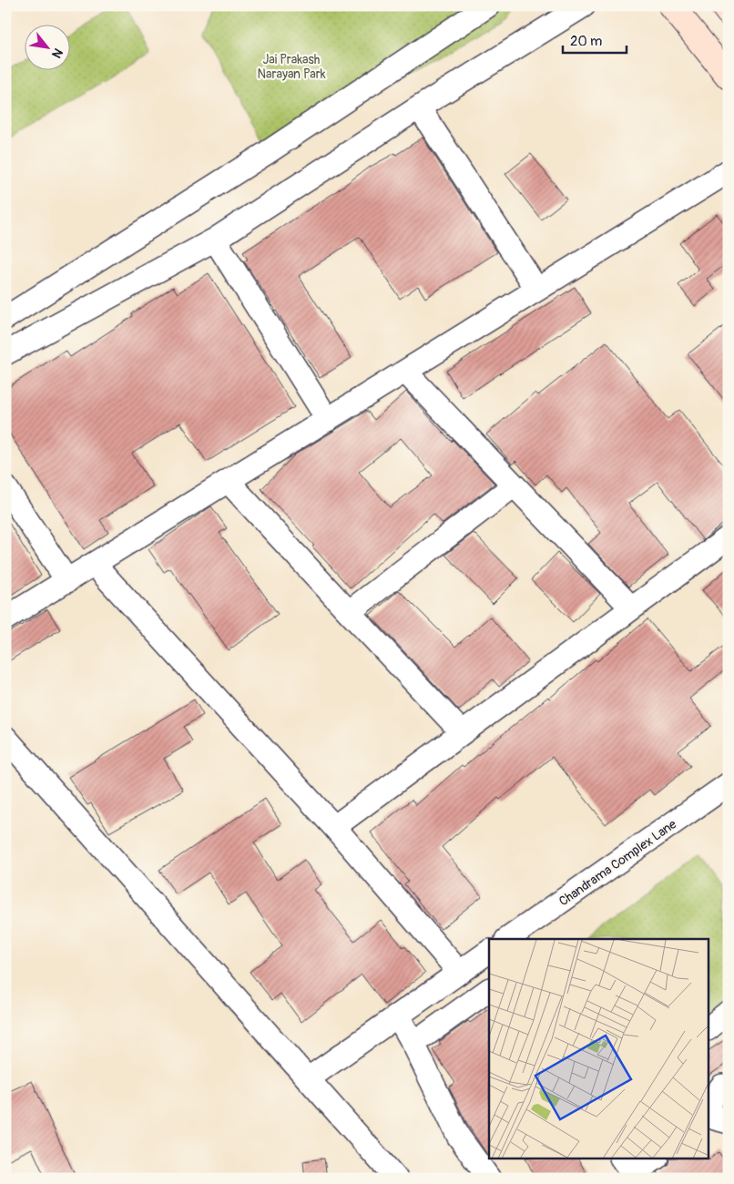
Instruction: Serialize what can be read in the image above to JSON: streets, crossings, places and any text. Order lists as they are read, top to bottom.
{
  "streets": {
    "street": ["Chandrama Complex Lane"]
  },
  "parks": ["Jai Prakash Narayan Park"],
  "scale_bar": "20 m",
  "north": "bottom right"
}
